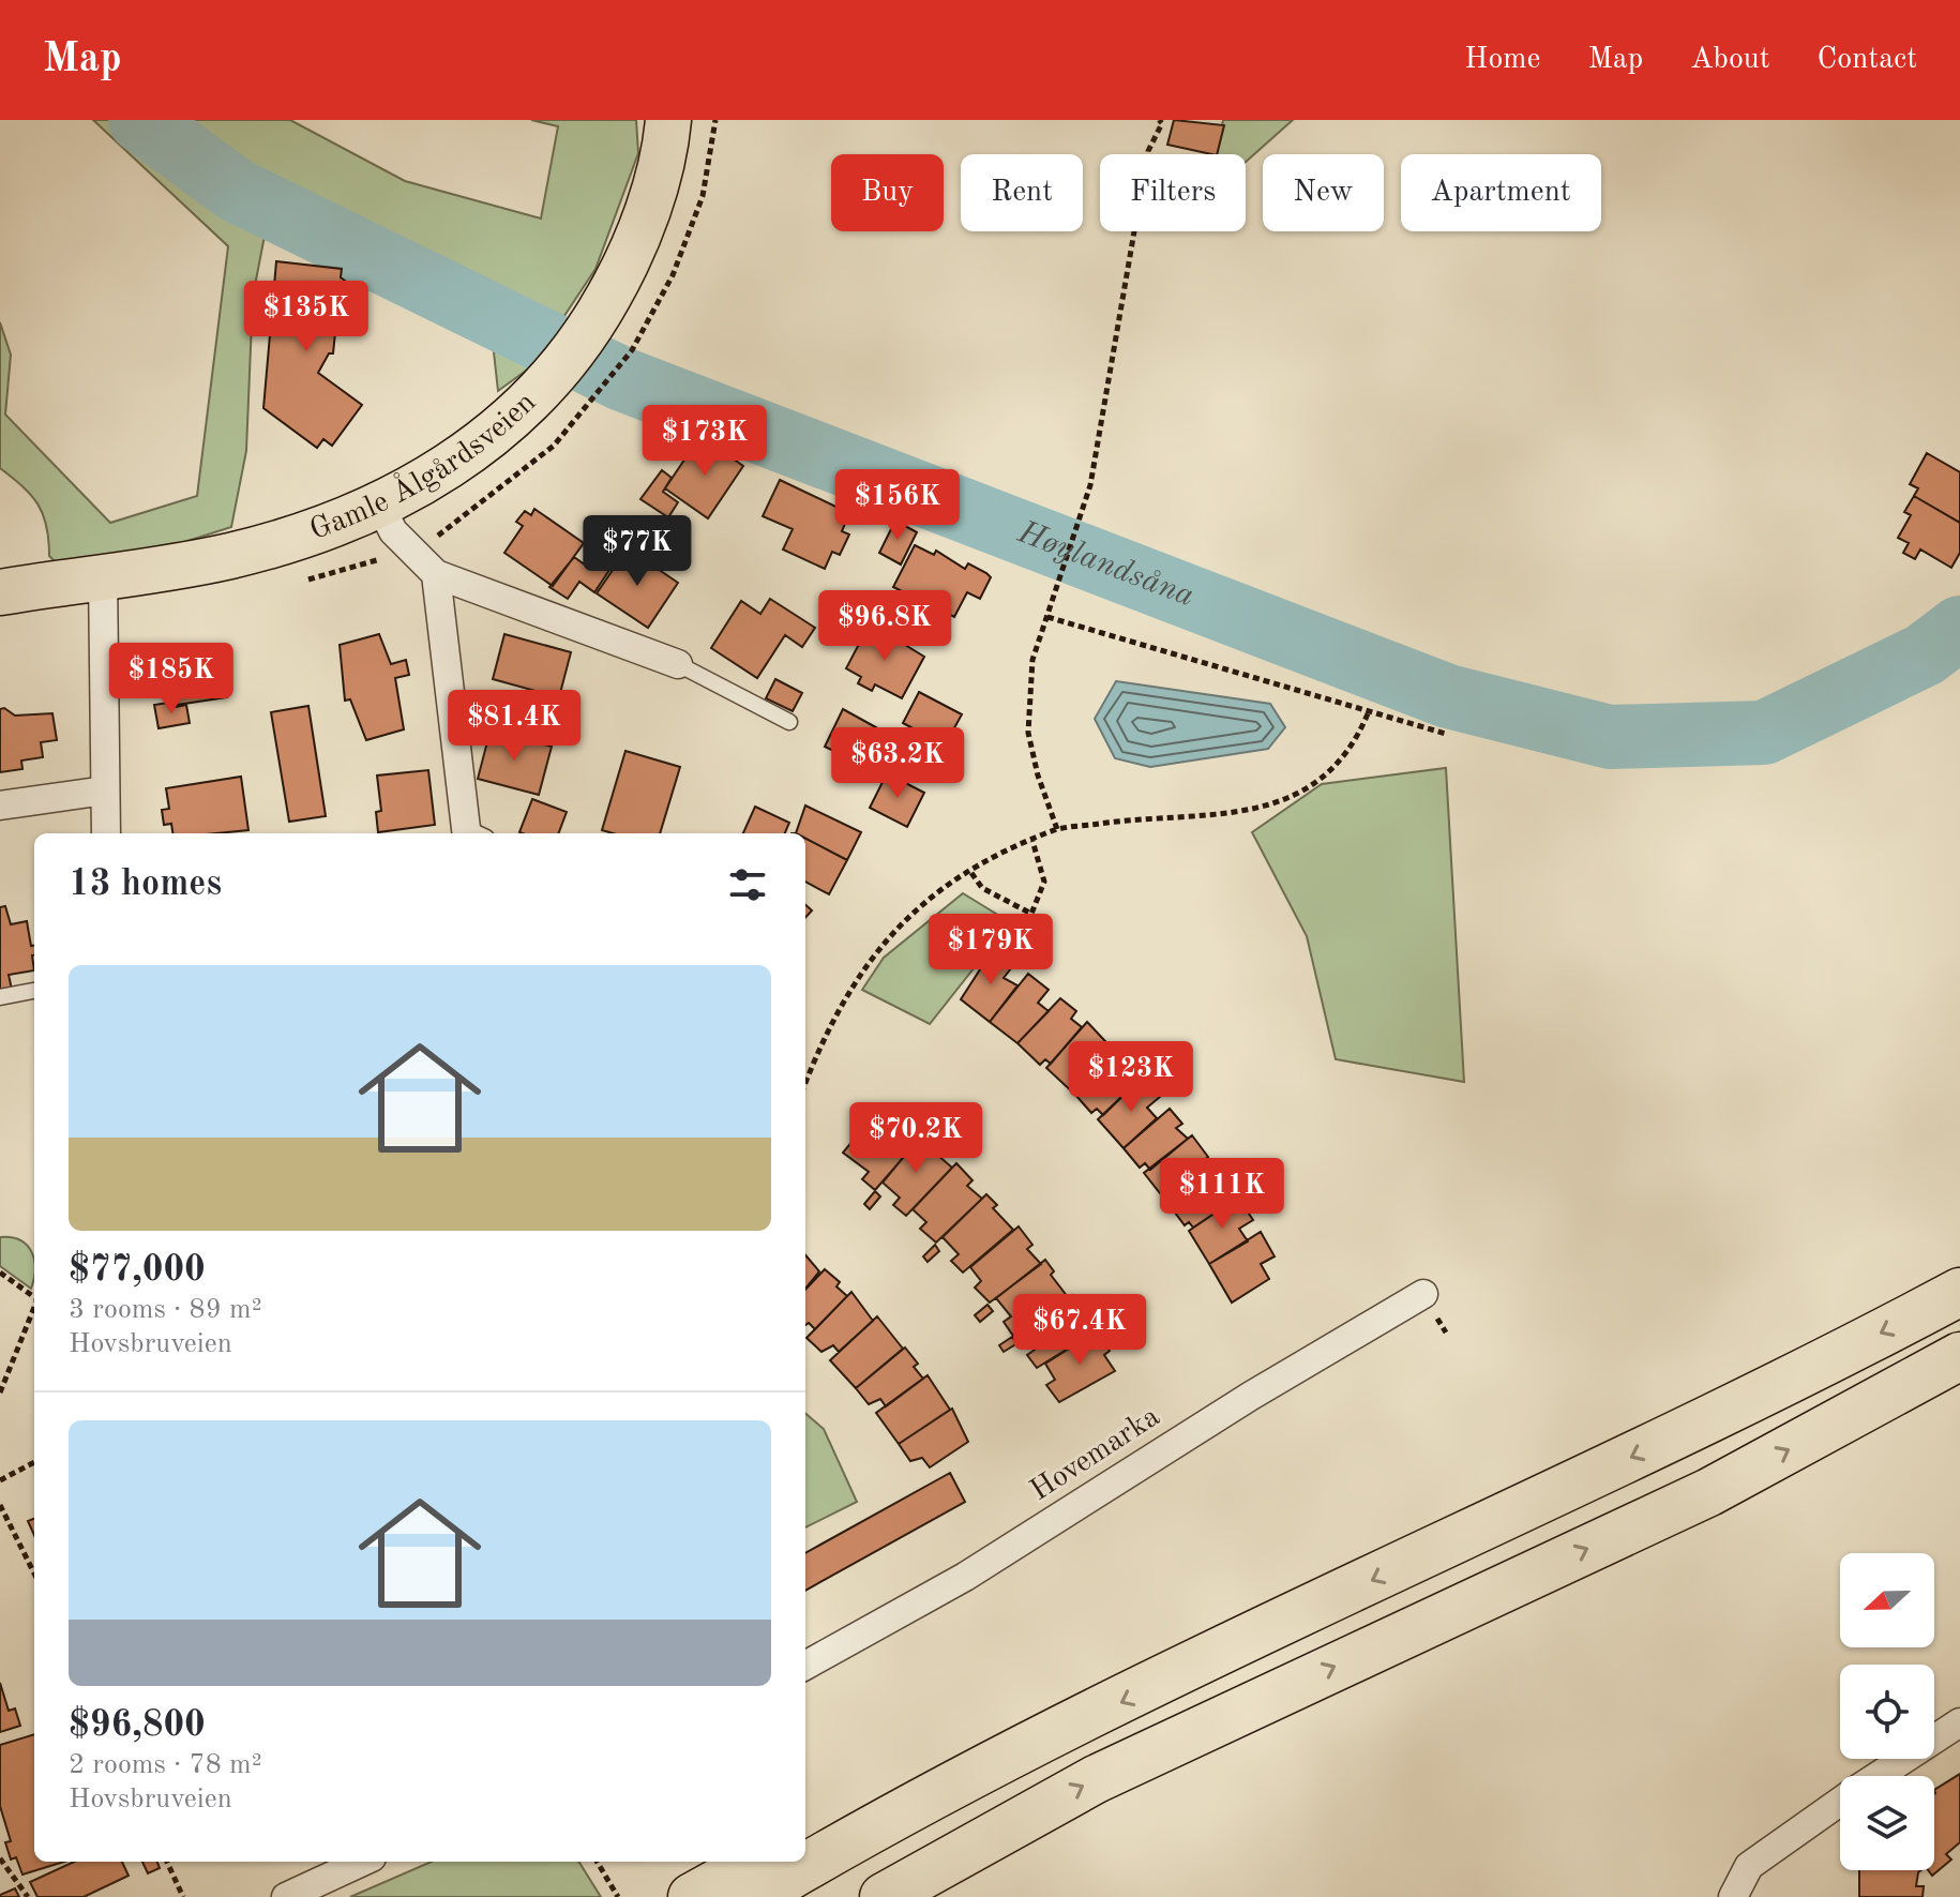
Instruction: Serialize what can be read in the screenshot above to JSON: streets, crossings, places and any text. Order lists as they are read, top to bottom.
{
  "streets": {
    "main road": ["Gamle Ålgårdsveien"],
    "street": ["Hovemarka"]
  },
  "water": ["Høylandsåna"],
  "north": "left",
  "page": {
    "header": "Map",
    "nav": [
      "Home",
      "Map",
      "About",
      "Contact"
    ],
    "chip": [
      "Buy",
      "Rent",
      "Filters",
      "New",
      "Apartment"
    ],
    "price": [
      "$135K",
      "$173K",
      "$156K",
      "$77K",
      "$96.8K",
      "$185K",
      "$81.4K",
      "$63.2K",
      "$179K",
      "$123K",
      "$70.2K",
      "$111K",
      "$67.4K"
    ],
    "heading": "13 homes",
    "list": [
      {
        "name": "$77,000",
        "note": "3 rooms · 89 m² · Hovsbruveien"
      },
      {
        "name": "$96,800",
        "note": "2 rooms · 78 m² · Hovsbruveien"
      }
    ]
  }
}
